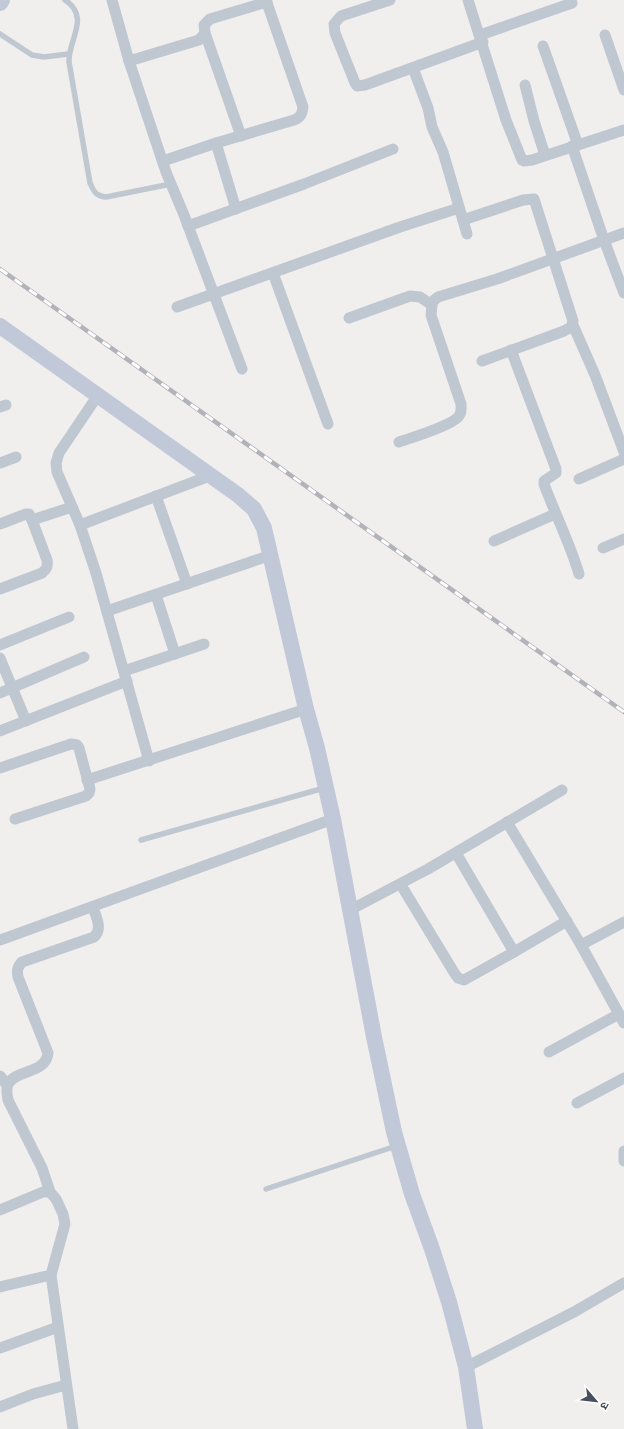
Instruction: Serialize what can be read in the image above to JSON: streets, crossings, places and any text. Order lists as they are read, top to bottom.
{
  "north": "bottom right"
}
